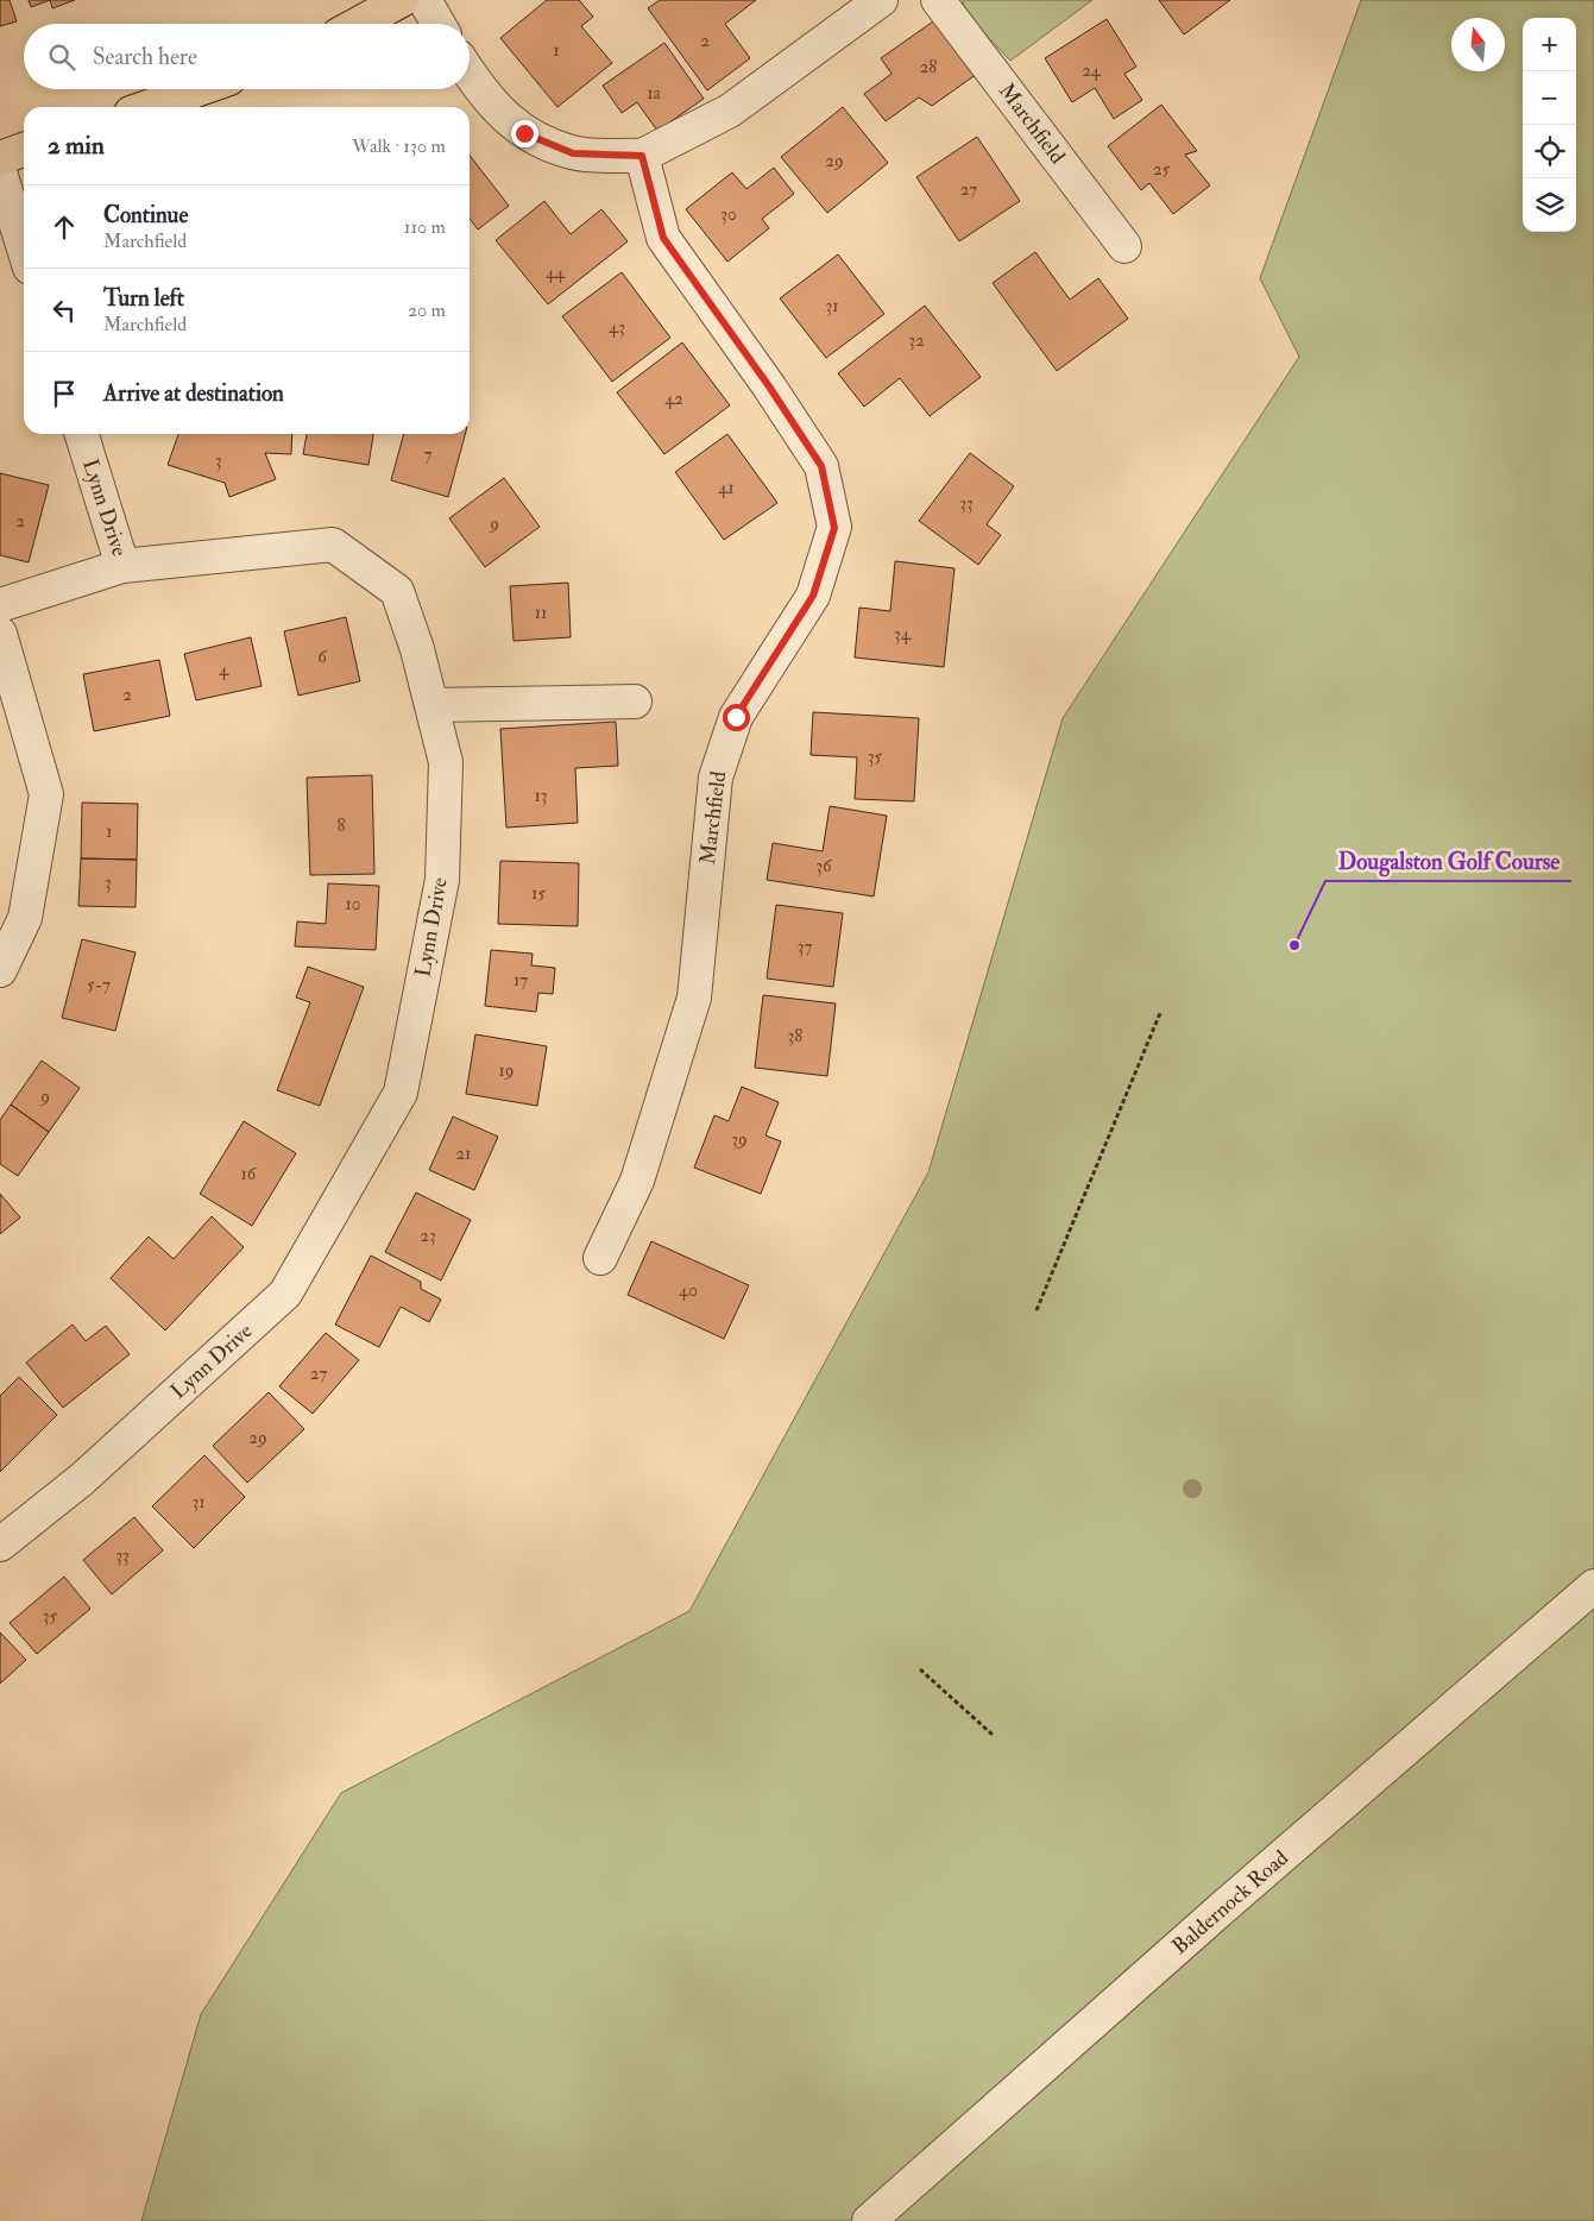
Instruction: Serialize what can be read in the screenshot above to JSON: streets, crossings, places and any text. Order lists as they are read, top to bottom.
{
  "streets": {
    "street": ["Marchfield", "Lynn Drive", "Baldernock Road"]
  },
  "places": ["Dougalston Golf Course"],
  "house_numbers": [
    "2",
    "1",
    "28",
    "24",
    "1a",
    "29",
    "25",
    "27",
    "30",
    "44",
    "31",
    "43",
    "32",
    "42",
    "7",
    "3",
    "41",
    "33",
    "2",
    "9",
    "11",
    "34",
    "6",
    "4",
    "2",
    "35",
    "13",
    "8",
    "1",
    "36",
    "3",
    "15",
    "10",
    "37",
    "17",
    "5-7",
    "38",
    "19",
    "9",
    "39",
    "21",
    "16",
    "23",
    "40",
    "27",
    "29",
    "31",
    "33",
    "35"
  ],
  "north": "top",
  "page": {
    "map_buttons": ["+", "−"],
    "search": "Search here",
    "heading": ["2 min", "Walk · 130 m"],
    "list": [
      ["Continue", "Marchfield", "110 m"],
      ["Turn left", "Marchfield", "20 m"],
      "Arrive at destination"
    ]
  }
}
